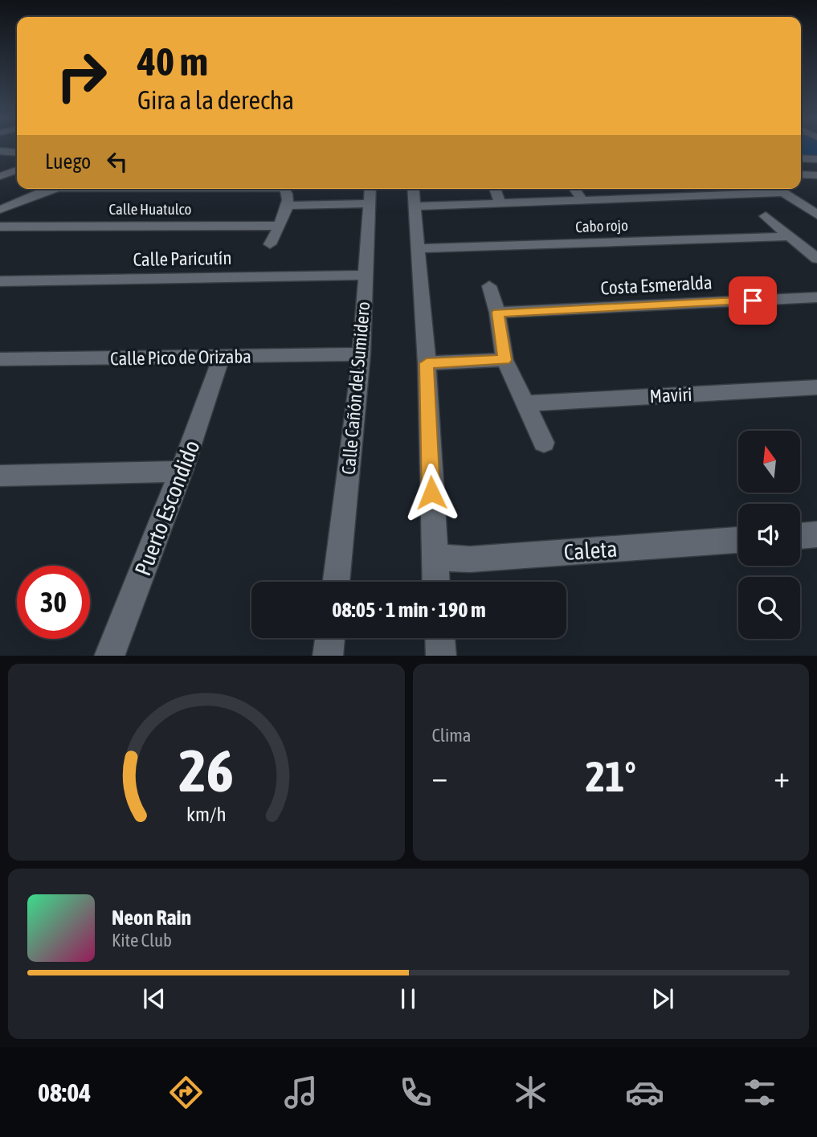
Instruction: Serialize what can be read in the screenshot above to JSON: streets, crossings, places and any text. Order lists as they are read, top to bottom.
{
  "streets": {
    "street": [
      "Calle Huatulco",
      "Cabo rojo",
      "Calle Paricutín",
      "Costa Esmeralda",
      "Calle Pico de Orizaba",
      "Calle Cañón del Sumidero",
      "Maviri",
      "Puerto Escondido",
      "Caleta"
    ]
  },
  "crossings": [
    ["Calle Paricutín", "Calle Cañón del Sumidero"],
    ["Calle Pico de Orizaba", "Calle Cañón del Sumidero"],
    ["Calle Pico de Orizaba", "Puerto Escondido"]
  ],
  "north": "top",
  "page": {
    "turn": ["40 m", "Gira a la derecha"],
    "then": "Luego",
    "limit": "30",
    "trip": "08:05 · 1 min · 190 m",
    "tile": "Clima",
    "heat": ["−", "21°", "+"],
    "song": ["Neon Rain", "Kite Club"],
    "tabs": "08:04",
    "gauge": ["26", "km/h"]
  }
}
